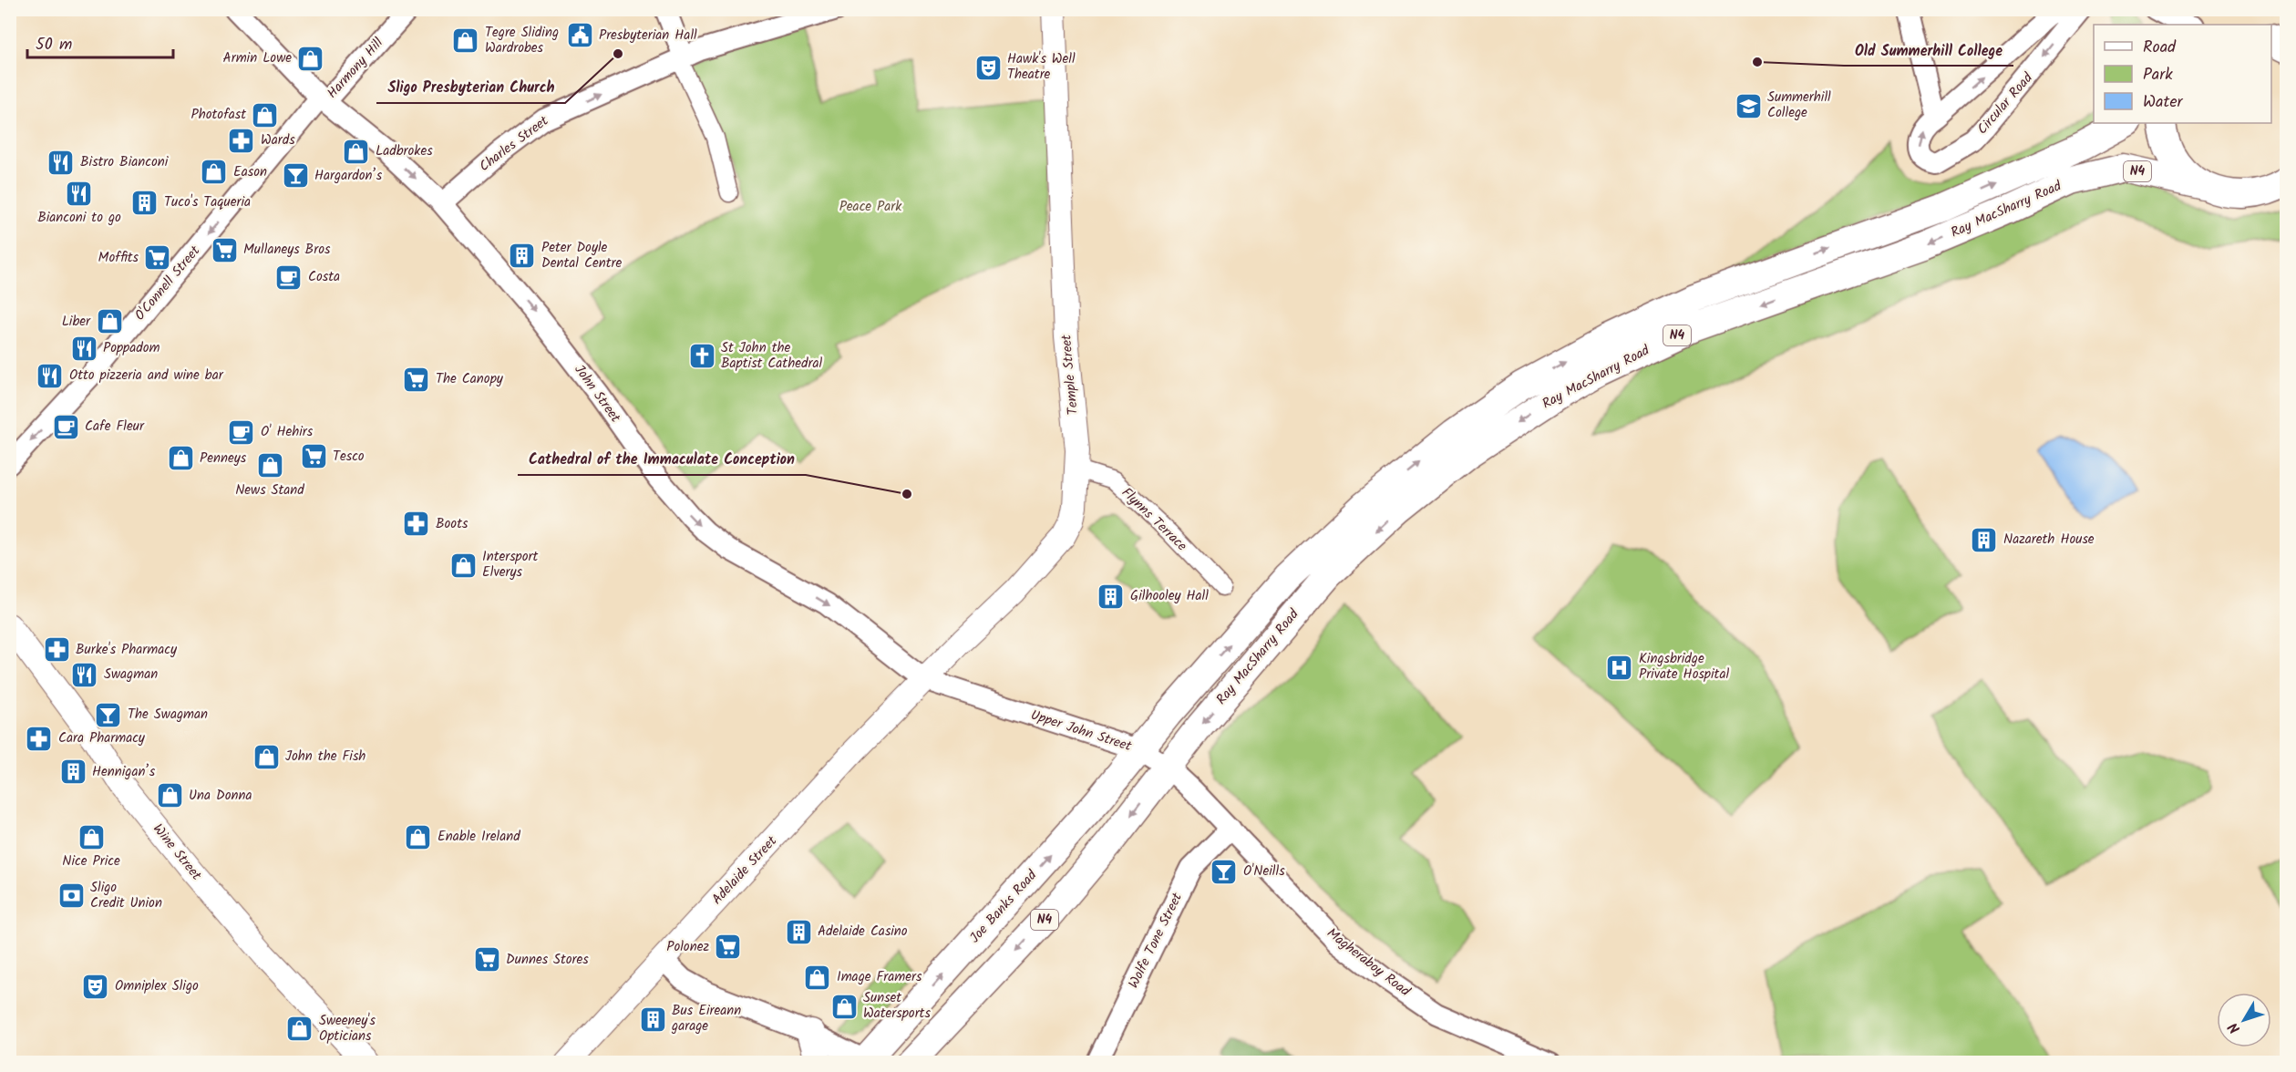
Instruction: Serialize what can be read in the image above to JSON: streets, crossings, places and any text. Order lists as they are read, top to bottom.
{
  "streets": {
    "highway": ["N4", "Ray MacSharry Road", "Joe Banks Road"],
    "main road": ["Temple Street", "Wine Street", "Adelaide Street"],
    "street": [
      "Harmony Hill",
      "Circular Road",
      "Charles Street",
      "O'Connell Street",
      "John Street",
      "Flynns Terrace",
      "Upper John Street",
      "Wolfe Tone Street",
      "Magheraboy Road"
    ]
  },
  "crossings": [
    ["Harmony Hill", "O'Connell Street"],
    ["Harmony Hill", "John Street"],
    ["Charles Street", "John Street"],
    ["N4", "Ray MacSharry Road"],
    ["N4", "Upper John Street"],
    ["Ray MacSharry Road", "Upper John Street"],
    ["Ray MacSharry Road", "Joe Banks Road"],
    ["O'Connell Street", "John Street"],
    ["Temple Street", "John Street"],
    ["Temple Street", "Flynns Terrace"],
    ["Temple Street", "Upper John Street"],
    ["Temple Street", "Adelaide Street"],
    ["John Street", "Upper John Street"],
    ["John Street", "Adelaide Street"],
    ["Upper John Street", "Adelaide Street"],
    ["Upper John Street", "Joe Banks Road"],
    ["Upper John Street", "Wolfe Tone Street"],
    ["Upper John Street", "Magheraboy Road"],
    ["Wolfe Tone Street", "Magheraboy Road"]
  ],
  "one_way": ["Charles Street", "O'Connell Street", "John Street"],
  "parks": ["Peace Park"],
  "places": {
    "public building": ["Presbyterian Hall"],
    "shop": [
      "Tegre Sliding Wardrobes",
      "Armin Lowe",
      "Photofast",
      "Ladbrokes",
      "Eason",
      "Liber",
      "Penneys",
      "News Stand",
      "Intersport Elverys",
      "John the Fish",
      "Una Donna",
      "Nice Price",
      "Enable Ireland",
      "Image Framers",
      "Sunset Watersports",
      "Sweeney's Opticians"
    ],
    "other": ["Sligo Presbyterian Church", "Old Summerhill College", "Cathedral of the Immaculate Conception"],
    "theatre": ["Hawk's Well Theatre", "Omniplex Sligo"],
    "school or university": ["Summerhill College"],
    "pharmacy": [
      "Wards",
      "Boots",
      "Burke's Pharmacy",
      "Cara Pharmacy"
    ],
    "restaurant": [
      "Bistro Bianconi",
      "Bianconi to go",
      "Poppadom",
      "Otto pizzeria and wine bar",
      "Swagman"
    ],
    "bar": ["Hargardon’s", "The Swagman", "O'Neills"],
    "building": [
      "Tuco's Taqueria",
      "Peter Doyle Dental Centre",
      "Nazareth House",
      "Gilhooley Hall",
      "Hennigan’s",
      "Adelaide Casino",
      "Bus Eireann garage"
    ],
    "supermarket": [
      "Mullaneys Bros",
      "Moffits",
      "The Canopy",
      "Tesco",
      "Polonez",
      "Dunnes Stores"
    ],
    "cafe": ["Costa", "Cafe Fleur", "O' Hehirs"],
    "church": ["St John the Baptist Cathedral"],
    "hospital": ["Kingsbridge Private Hospital"],
    "bank": ["Sligo Credit Union"]
  },
  "legend": ["Road", "Park", "Water"],
  "scale_bar": "50 m",
  "north": "bottom left"
}
